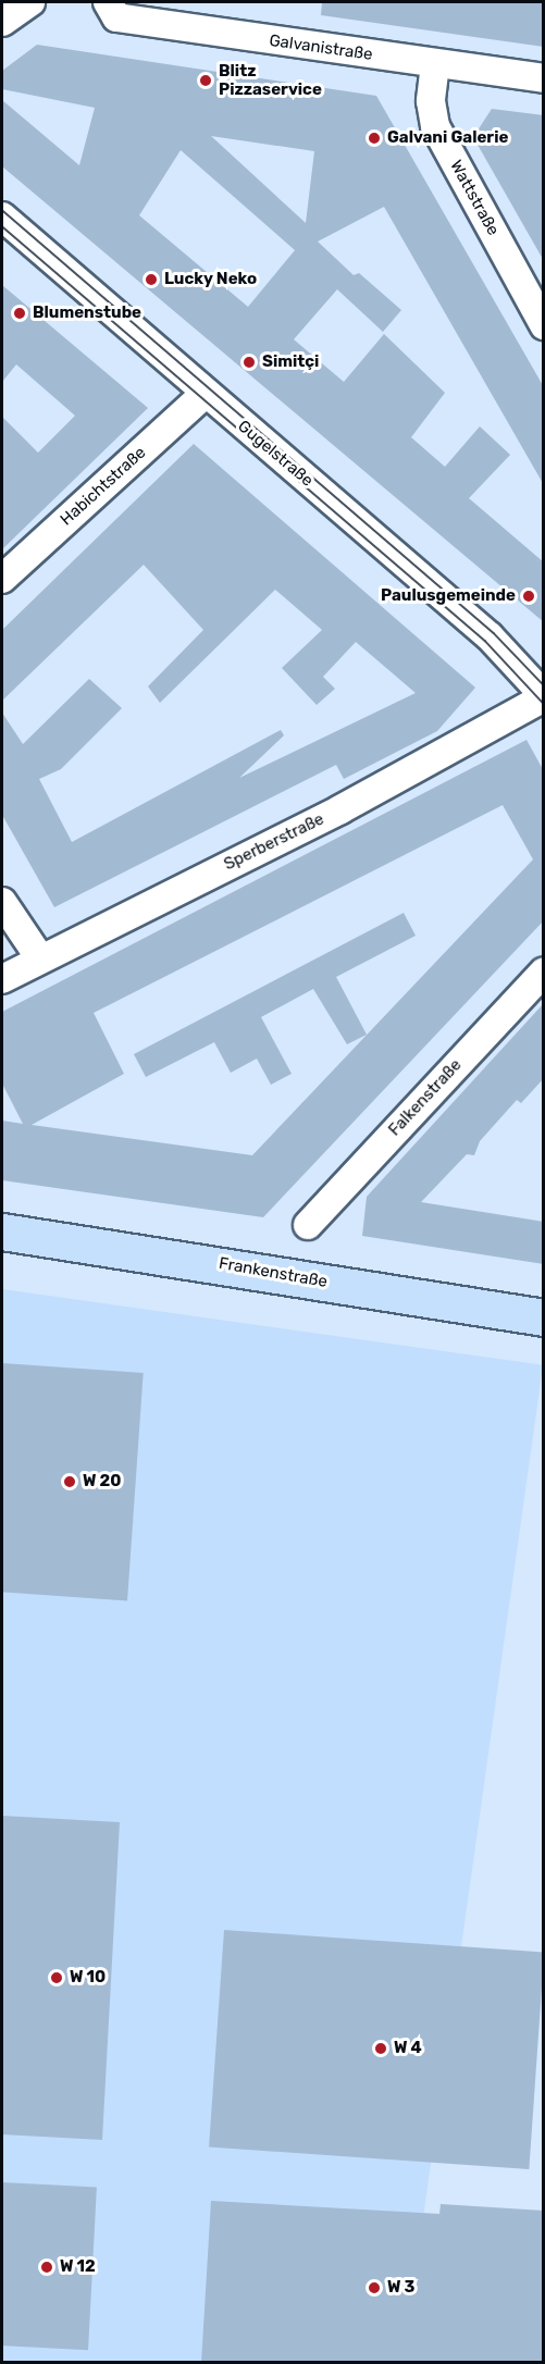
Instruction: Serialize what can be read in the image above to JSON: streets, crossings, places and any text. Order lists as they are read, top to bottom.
{
  "streets": {
    "main road": ["Frankenstraße"],
    "street": [
      "Galvanistraße",
      "Wattstraße",
      "Gugelstraße",
      "Habichtstraße",
      "Sperberstraße",
      "Falkenstraße"
    ]
  },
  "crossings": [
    ["Galvanistraße", "Wattstraße"],
    ["Gugelstraße", "Habichtstraße"],
    ["Gugelstraße", "Sperberstraße"]
  ],
  "places": [
    "Blitz Pizzaservice",
    "Galvani Galerie",
    "Lucky Neko",
    "Blumenstube",
    "Simitçi",
    "Paulusgemeinde",
    "W 20",
    "W 10",
    "W 4",
    "W 12",
    "W 3"
  ]
}
